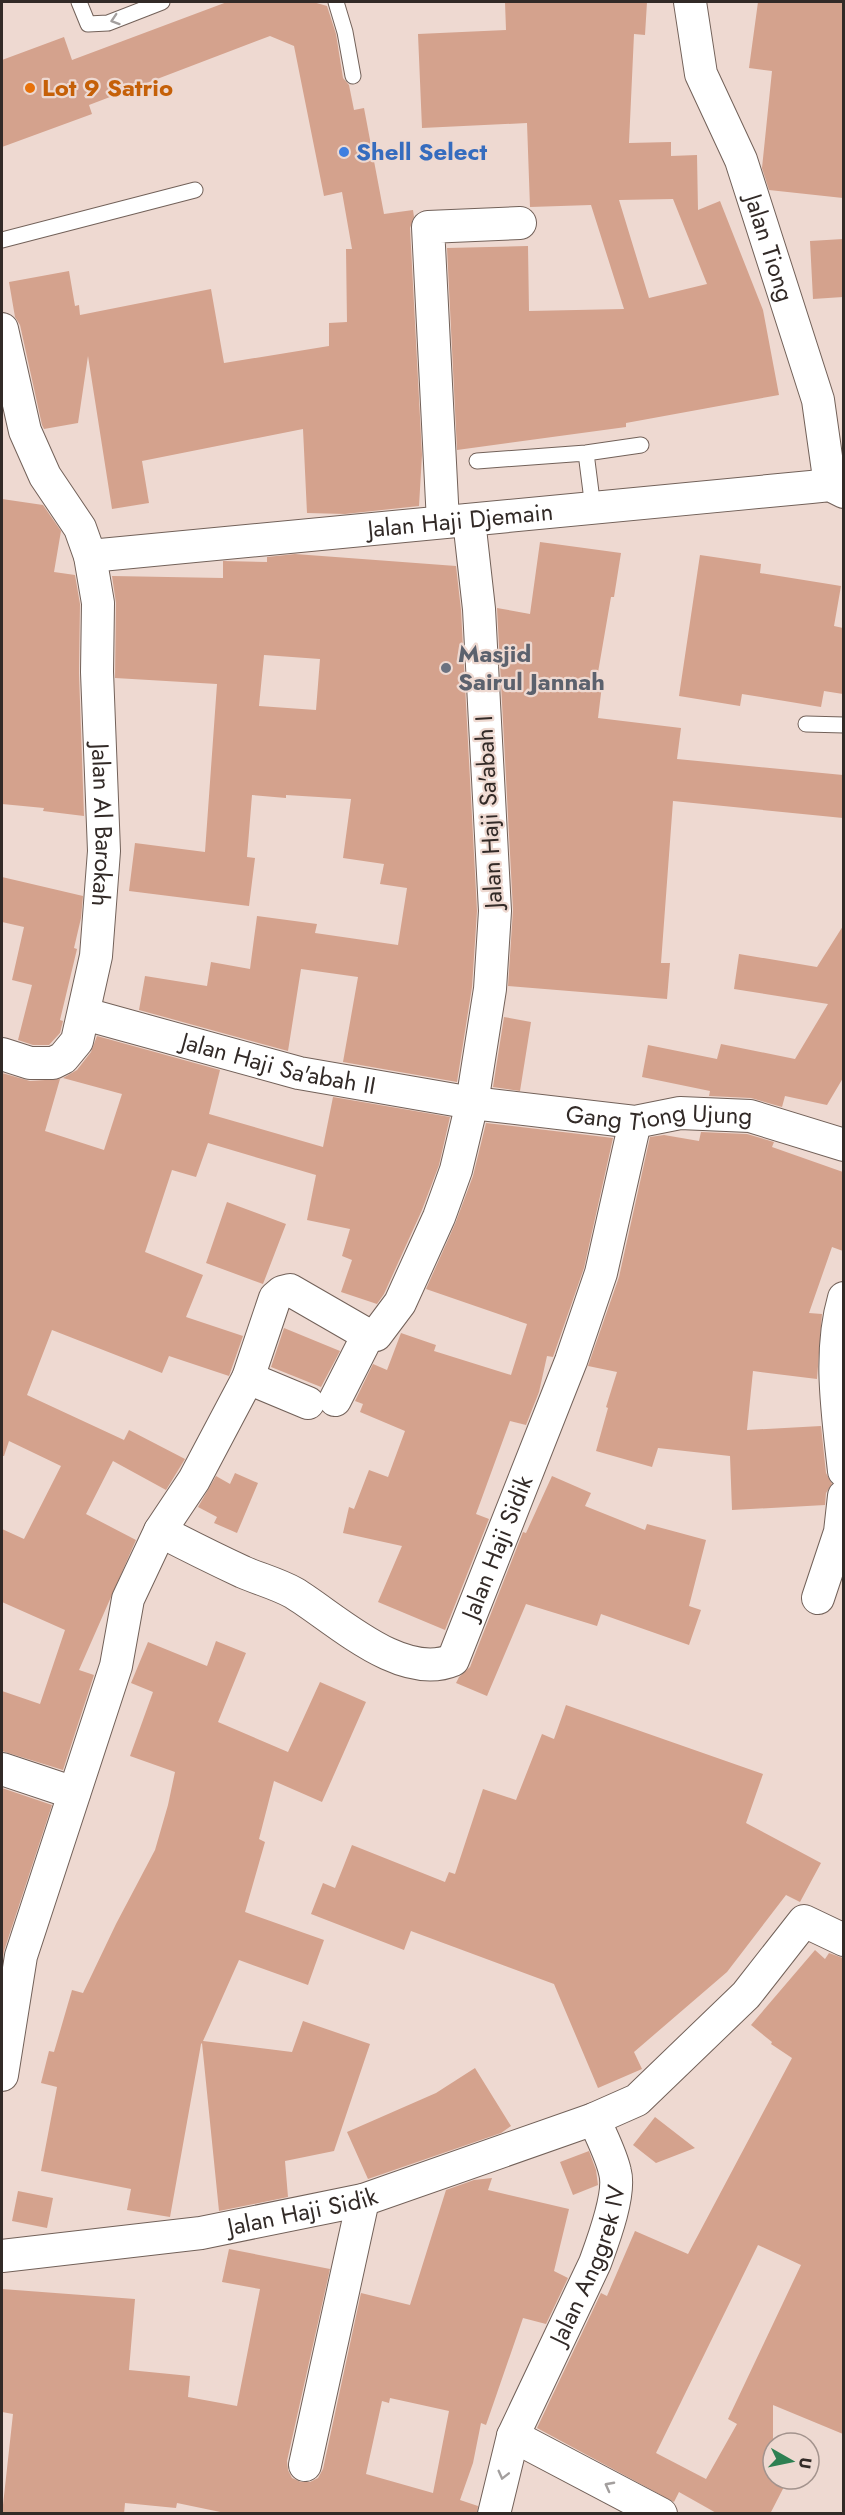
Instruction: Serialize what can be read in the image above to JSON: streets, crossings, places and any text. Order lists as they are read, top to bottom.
{
  "streets": {
    "street": [
      "Jalan Tiong",
      "Jalan Haji Djemain",
      "Jalan Haji Sa'abah I",
      "Jalan Al Barokah",
      "Jalan Haji Sa'abah II",
      "Gang Tiong Ujung",
      "Jalan Haji Sidik",
      "Jalan Anggrek IV"
    ]
  },
  "crossings": [
    ["Jalan Tiong", "Jalan Haji Djemain"],
    ["Jalan Haji Djemain", "Jalan Haji Sa'abah I"],
    ["Jalan Haji Djemain", "Jalan Al Barokah"],
    ["Jalan Haji Sa'abah I", "Jalan Haji Sa'abah II"],
    ["Jalan Haji Sa'abah I", "Gang Tiong Ujung"],
    ["Jalan Al Barokah", "Jalan Haji Sa'abah II"],
    ["Jalan Haji Sa'abah II", "Gang Tiong Ujung"],
    ["Gang Tiong Ujung", "Jalan Haji Sidik"],
    ["Jalan Haji Sidik", "Jalan Anggrek IV"]
  ],
  "places": ["Lot 9 Satrio", "Shell Select", "Masjid Sairul Jannah"],
  "north": "right"
}
